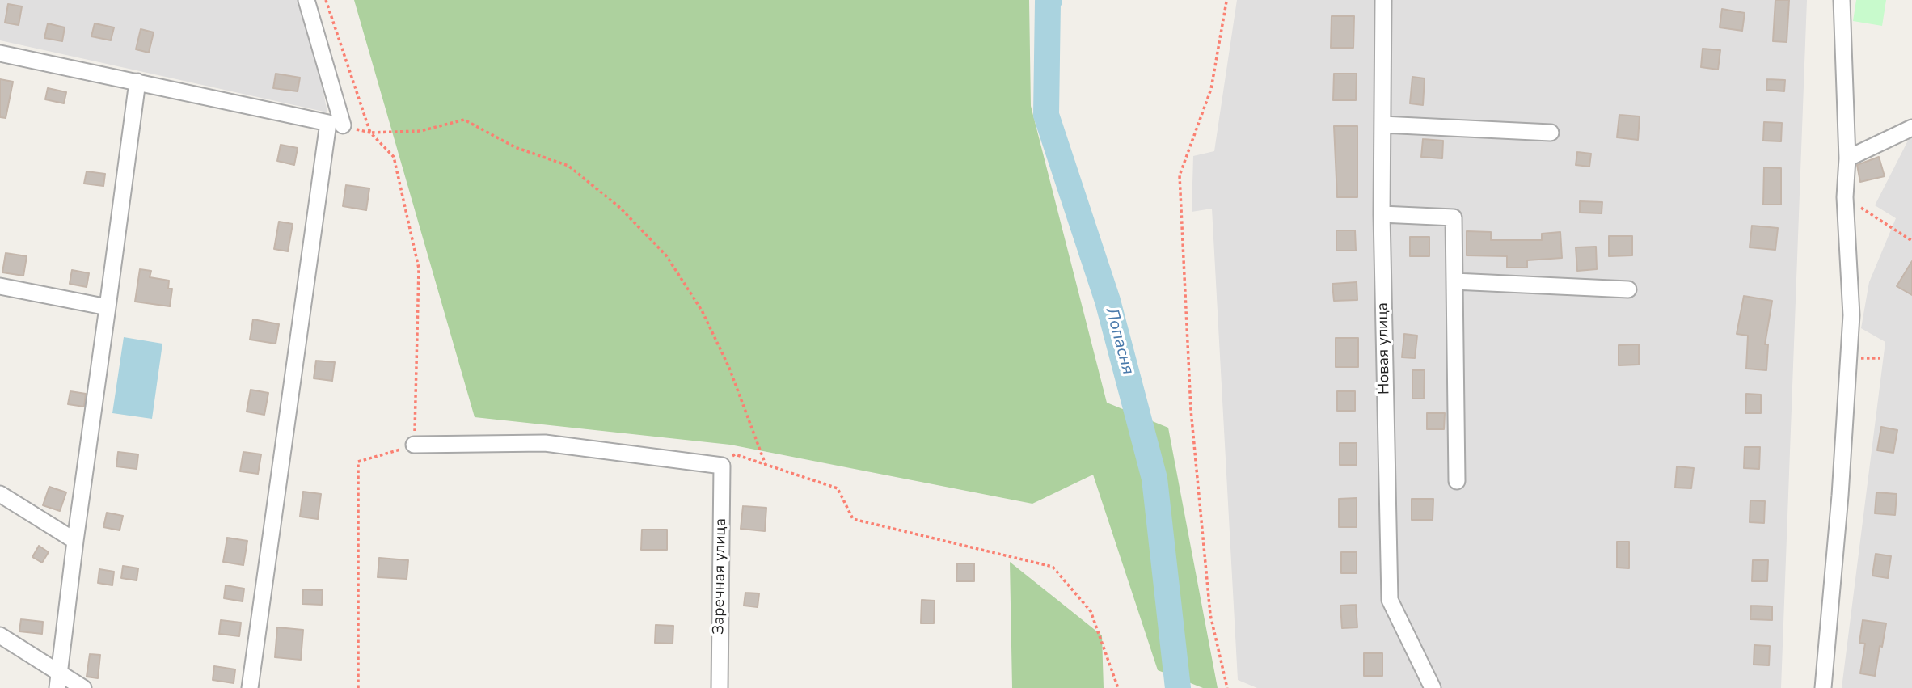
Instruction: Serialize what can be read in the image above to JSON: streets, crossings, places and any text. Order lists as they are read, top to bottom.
{
  "streets": {
    "street": ["Новая улица", "Заречная улица"]
  },
  "water": ["Лопасня"]
}
